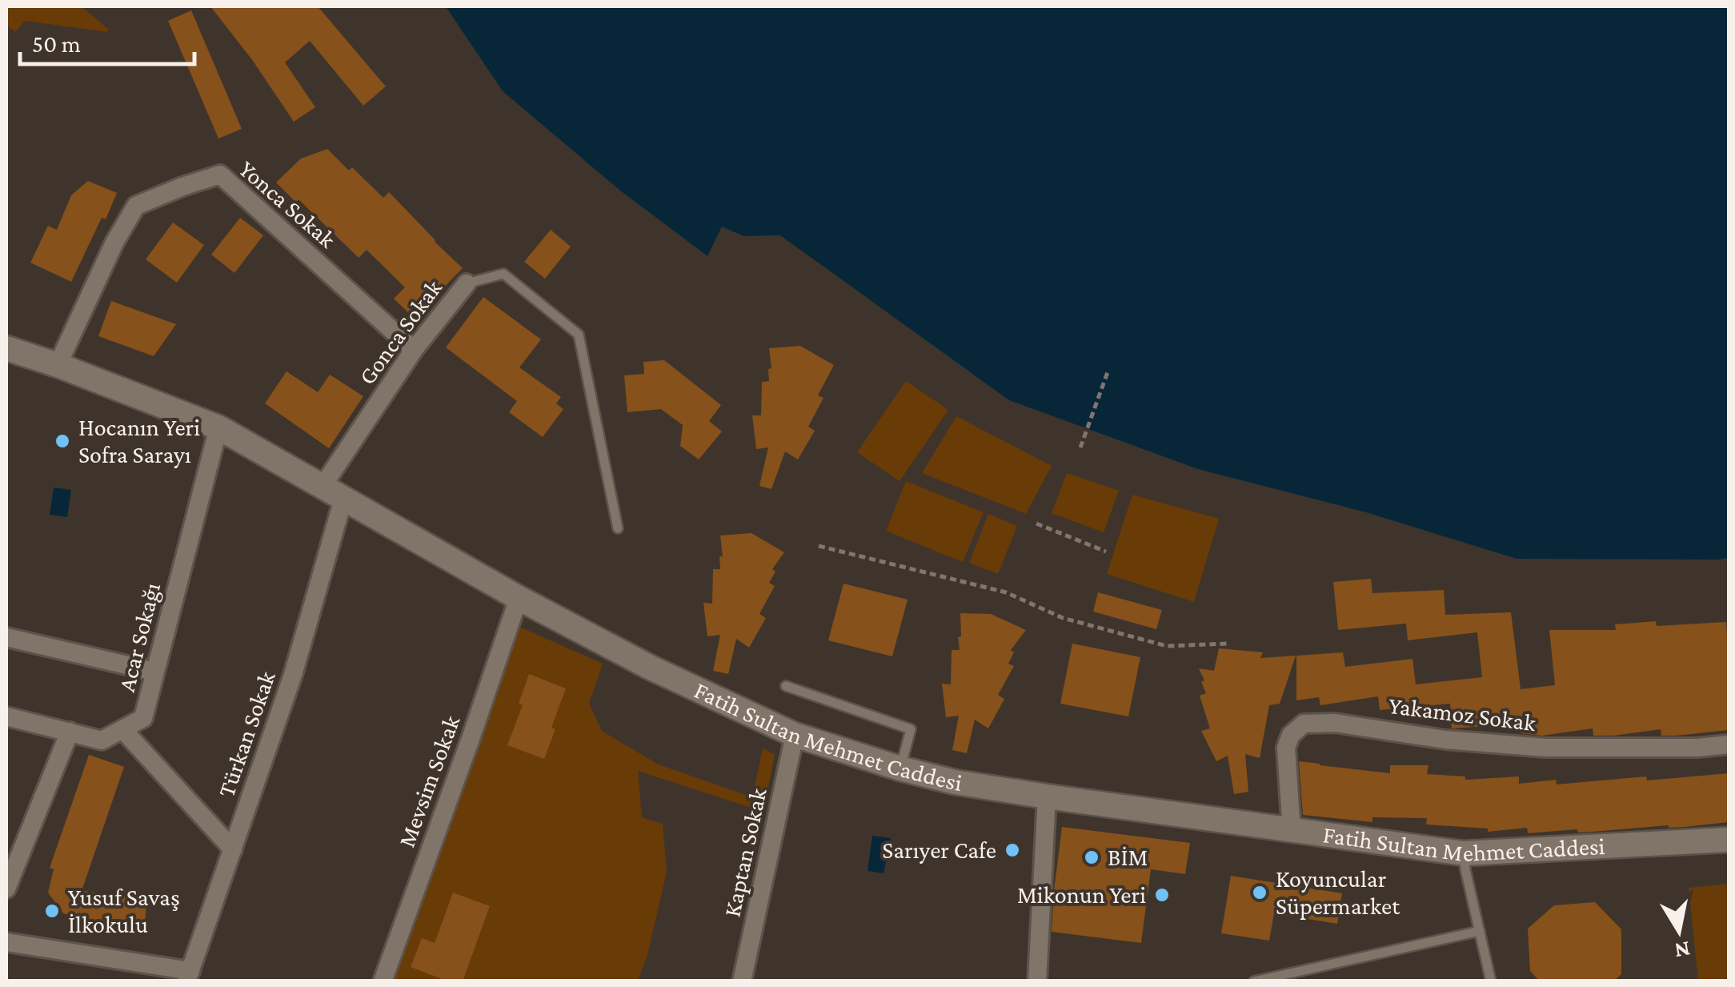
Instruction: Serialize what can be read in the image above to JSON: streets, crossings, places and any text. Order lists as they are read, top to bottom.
{
  "streets": {
    "street": [
      "Yonca Sokak",
      "Gonca Sokak",
      "Acar Sokağı",
      "Yakamoz Sokak",
      "Türkan Sokak",
      "Fatih Sultan Mehmet Caddesi",
      "Mevsim Sokak",
      "Kaptan Sokak"
    ]
  },
  "crossings": [
    ["Yonca Sokak", "Gonca Sokak"],
    ["Yonca Sokak", "Fatih Sultan Mehmet Caddesi"],
    ["Gonca Sokak", "Fatih Sultan Mehmet Caddesi"],
    ["Acar Sokağı", "Fatih Sultan Mehmet Caddesi"],
    ["Yakamoz Sokak", "Fatih Sultan Mehmet Caddesi"],
    ["Türkan Sokak", "Fatih Sultan Mehmet Caddesi"],
    ["Fatih Sultan Mehmet Caddesi", "Mevsim Sokak"],
    ["Fatih Sultan Mehmet Caddesi", "Kaptan Sokak"]
  ],
  "places": [
    "Hocanın Yeri Sofra Sarayı",
    "Sarıyer Cafe",
    "BİM",
    "Koyuncular Süpermarket",
    "Mikonun Yeri",
    "Yusuf Savaş İlkokulu"
  ],
  "scale_bar": "50 m",
  "north": "bottom"
}
